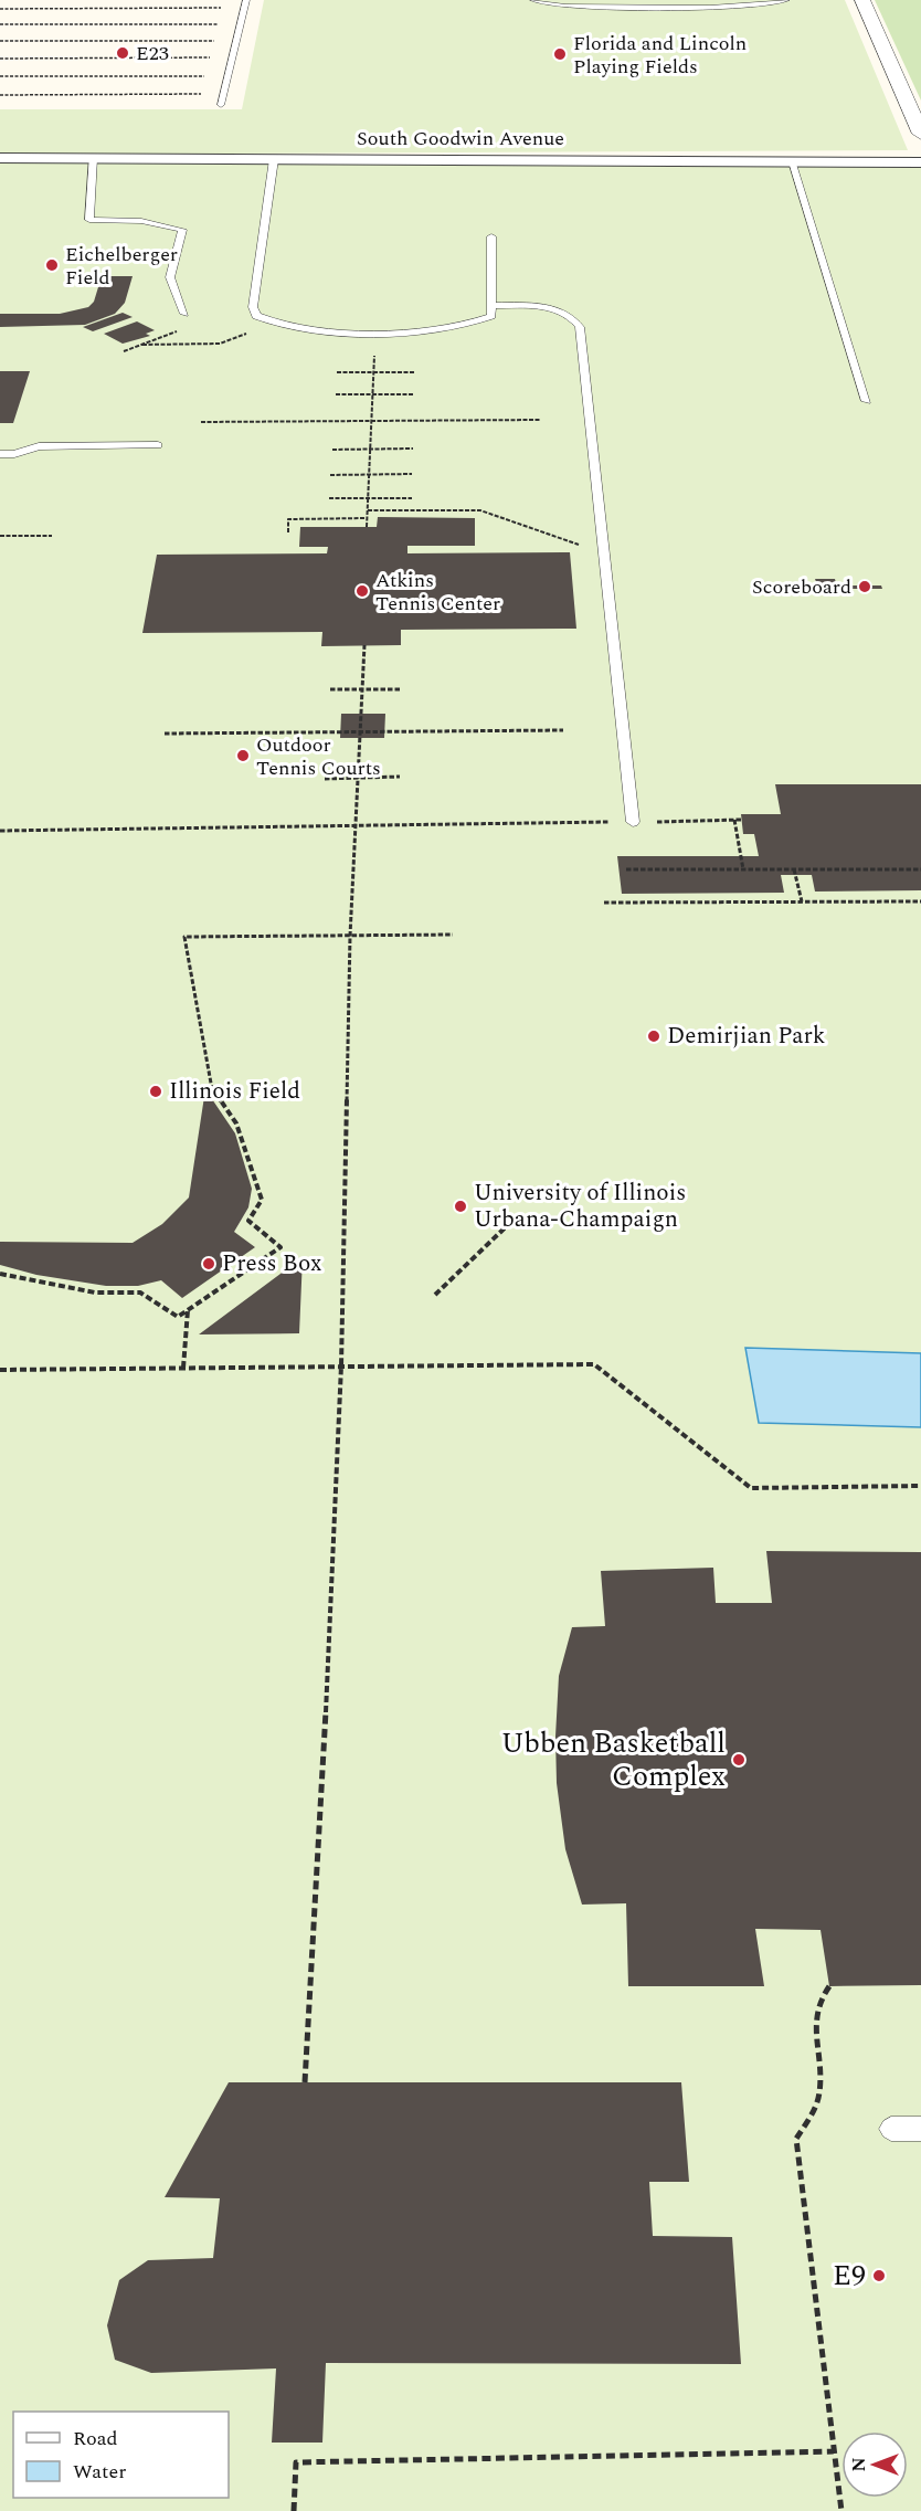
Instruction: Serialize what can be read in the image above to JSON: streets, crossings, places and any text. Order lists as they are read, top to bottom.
{
  "streets": {
    "street": ["South Goodwin Avenue"]
  },
  "places": [
    "E23",
    "Florida and Lincoln Playing Fields",
    "Eichelberger Field",
    "Scoreboard",
    "Atkins Tennis Center",
    "Outdoor Tennis Courts",
    "Demirjian Park",
    "Illinois Field",
    "University of Illinois Urbana-Champaign",
    "Press Box",
    "Ubben Basketball Complex",
    "E9"
  ],
  "legend": ["Road", "Water"],
  "north": "left"
}
